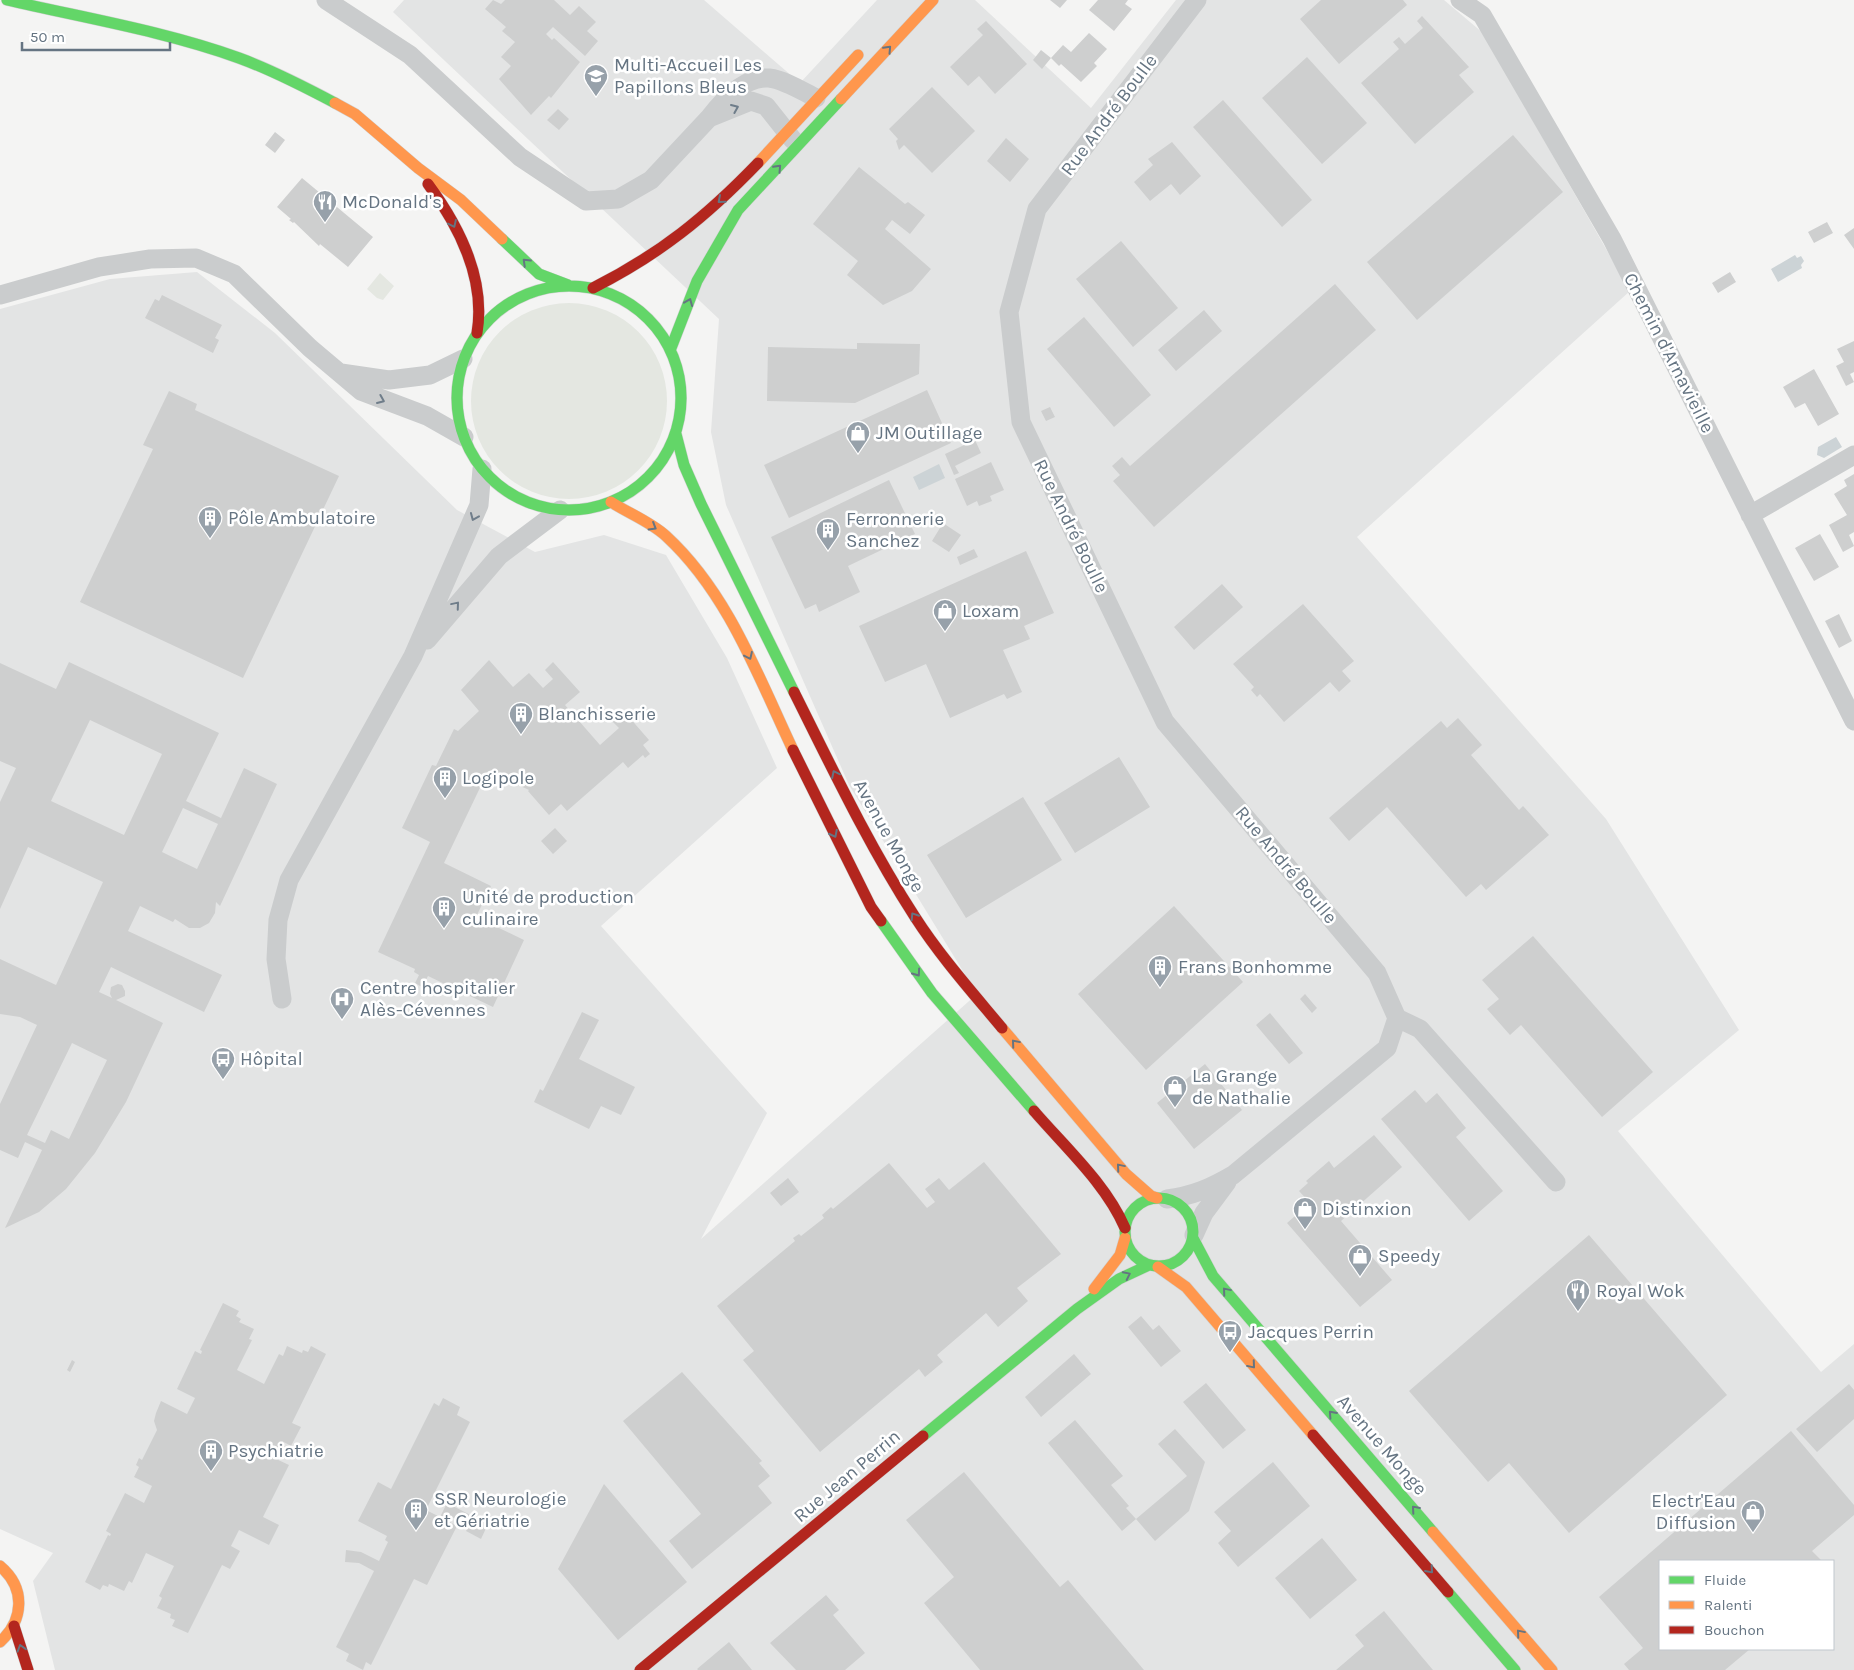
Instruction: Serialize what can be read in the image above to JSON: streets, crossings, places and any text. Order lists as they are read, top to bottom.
{
  "streets": {
    "main road": ["Avenue Monge", "Rue Jean Perrin"],
    "street": ["Rue André Boulle", "Chemin d'Arnavieille"]
  },
  "crossings": [
    ["Avenue Monge", "Rue Jean Perrin"]
  ],
  "places": {
    "school or university": ["Multi-Accueil Les Papillons Bleus"],
    "restaurant": ["McDonald's", "Royal Wok"],
    "shop": [
      "JM Outillage",
      "Loxam",
      "La Grange de Nathalie",
      "Distinxion",
      "Speedy",
      "Electr'Eau Diffusion"
    ],
    "building": [
      "Pôle Ambulatoire",
      "Ferronnerie Sanchez",
      "Blanchisserie",
      "Logipole",
      "Unité de production culinaire",
      "Frans Bonhomme",
      "Psychiatrie",
      "SSR Neurologie et Gériatrie"
    ],
    "hospital": ["Centre hospitalier Alès-Cévennes"],
    "bus stop": ["Hôpital", "Jacques Perrin"]
  },
  "legend": ["Fluide", "Ralenti", "Bouchon"],
  "scale_bar": "50 m"
}
